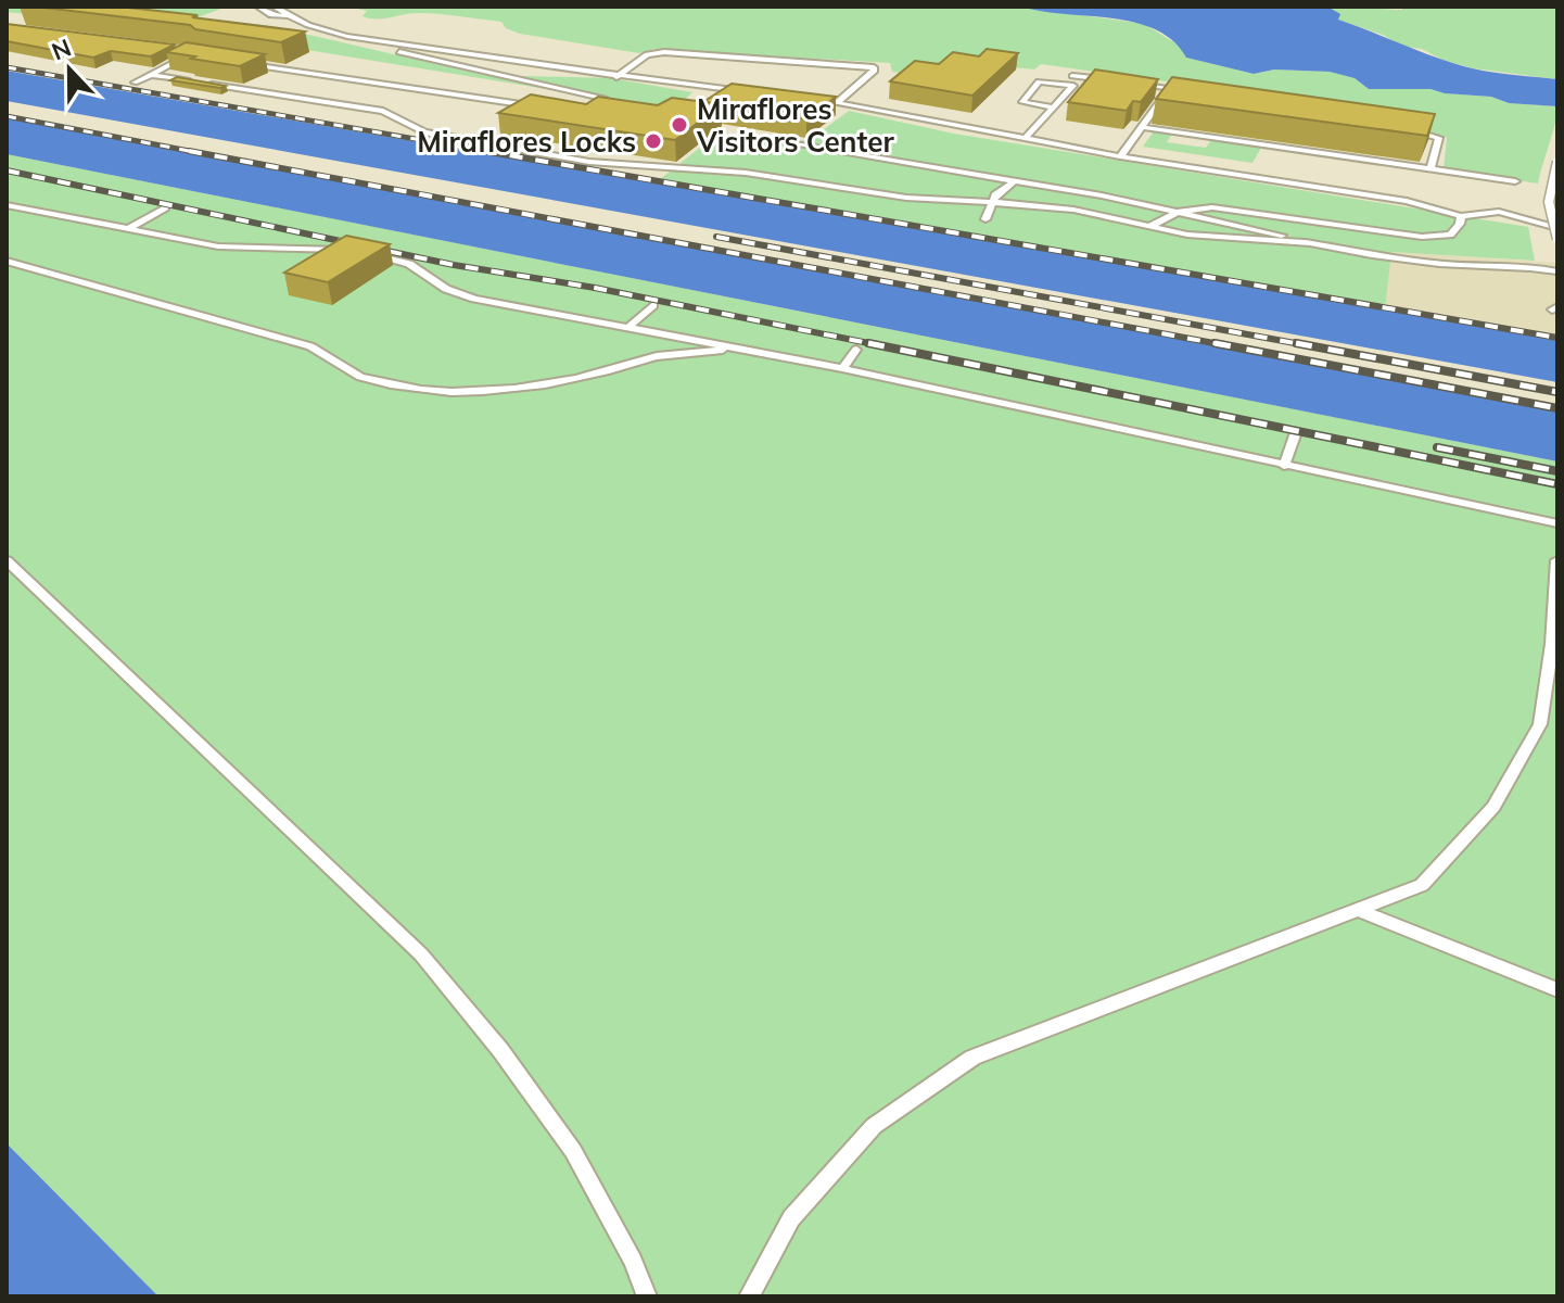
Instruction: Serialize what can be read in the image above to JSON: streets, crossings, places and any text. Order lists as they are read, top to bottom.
{
  "places": ["Miraflores Visitors Center", "Miraflores Locks"],
  "north": "top"
}
